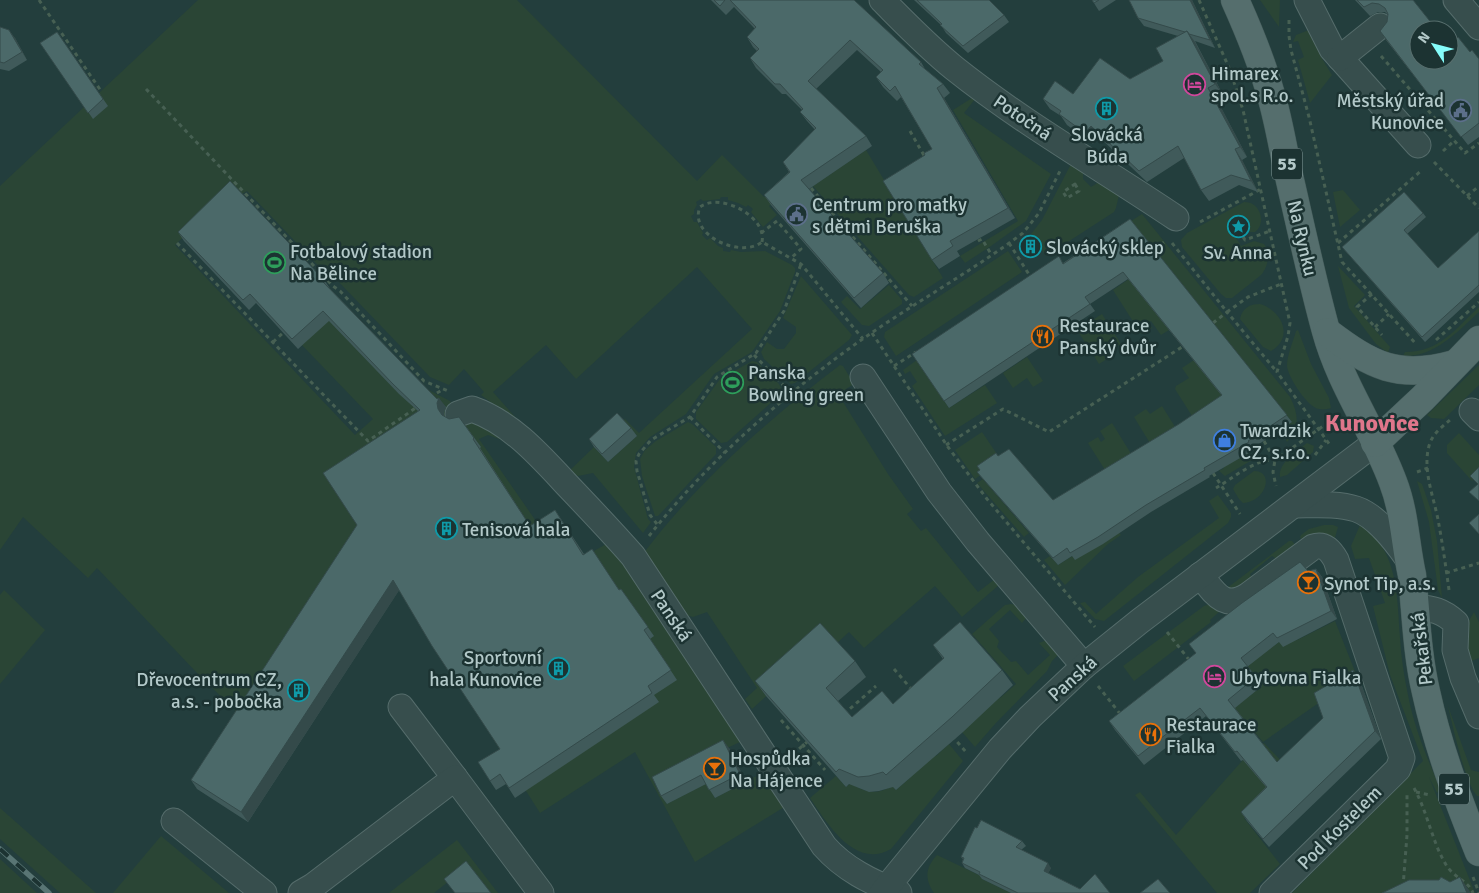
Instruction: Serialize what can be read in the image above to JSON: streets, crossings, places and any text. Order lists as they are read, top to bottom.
{
  "streets": {
    "main road": ["55", "Na Rynku", "Pekařská"],
    "street": ["Potočná", "Panská", "Pod Kostelem"]
  },
  "crossings": [
    ["Na Rynku", "Panská"],
    ["Na Rynku", "Pekařská"],
    ["Panská", "Pekařská"],
    ["Panská", "Pod Kostelem"]
  ],
  "districts": ["Kunovice"],
  "places": {
    "hotel": ["Himarex spol.s R.o.", "Ubytovna Fialka"],
    "building": [
      "Slovácká Búda",
      "Slovácký sklep",
      "Tenisová hala",
      "Sportovní hala Kunovice",
      "Dřevocentrum CZ, a.s. - pobočka"
    ],
    "public building": ["Městský úřad Kunovice", "Centrum pro matky s dětmi Beruška"],
    "place": ["Sv. Anna"],
    "sports": ["Fotbalový stadion Na Bělince", "Panska Bowling green"],
    "restaurant": ["Restaurace Panský dvůr", "Restaurace Fialka"],
    "shop": ["Twardzik CZ, s.r.o."],
    "bar": ["Synot Tip, a.s.", "Hospůdka Na Hájence"]
  },
  "north": "top left"
}
